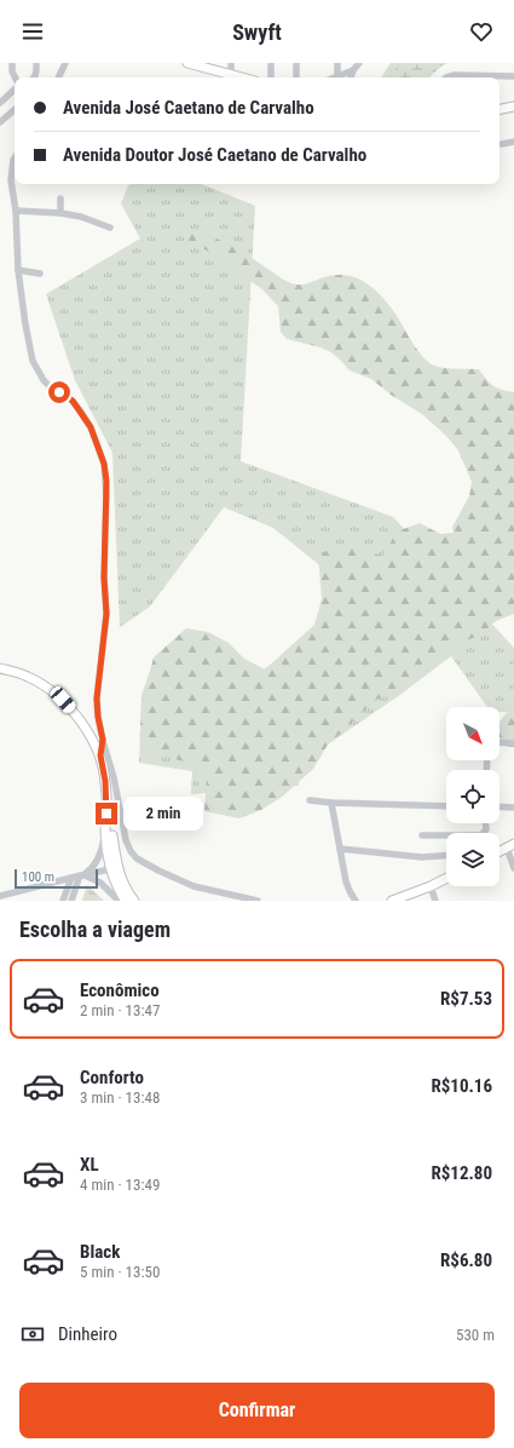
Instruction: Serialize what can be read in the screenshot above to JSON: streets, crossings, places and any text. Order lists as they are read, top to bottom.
{
  "scale_bar": "100 m",
  "north": "bottom right",
  "page": {
    "header": "Swyft",
    "banner": ["Avenida José Caetano de Carvalho", "Avenida Doutor José Caetano de Carvalho"],
    "bubble": "2 min",
    "scale": "100 m",
    "heading": "Escolha a viagem",
    "list": [
      {
        "name": "Econômico",
        "note": "2 min · 13:47",
        "value": "R$7.53"
      },
      {
        "name": "Conforto",
        "note": "3 min · 13:48",
        "value": "R$10.16"
      },
      {
        "name": "XL",
        "note": "4 min · 13:49",
        "value": "R$12.80"
      },
      {
        "name": "Black",
        "note": "5 min · 13:50",
        "value": "R$6.80"
      }
    ],
    "pay": ["Dinheiro", "530 m"],
    "buttons": "Confirmar"
  }
}
